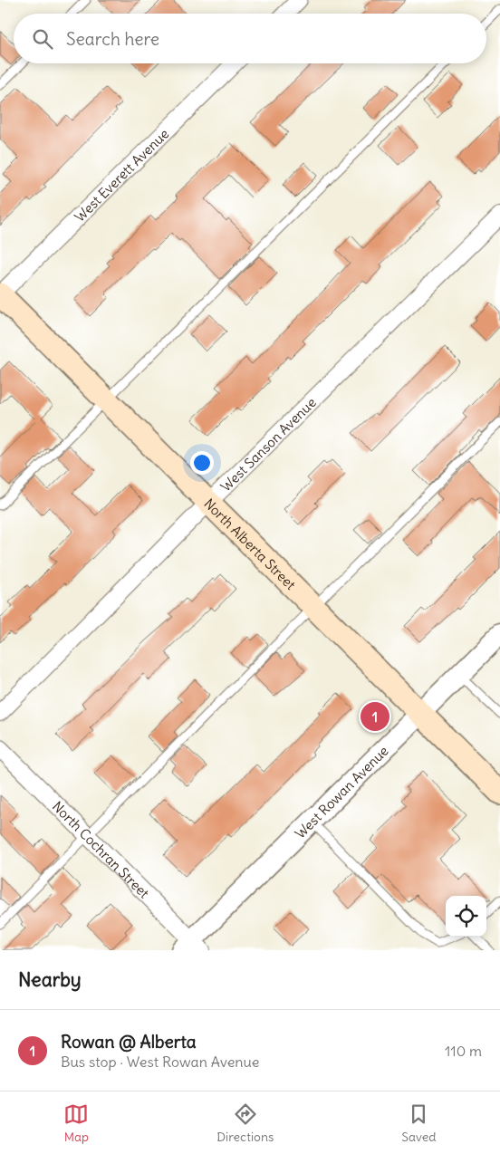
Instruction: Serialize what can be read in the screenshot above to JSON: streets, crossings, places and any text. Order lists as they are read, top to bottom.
{
  "streets": {
    "main road": ["North Alberta Street"],
    "street": [
      "West Everett Avenue",
      "West Sanson Avenue",
      "West Rowan Avenue",
      "North Cochran Street"
    ]
  },
  "crossings": [
    ["West Everett Avenue", "North Alberta Street"],
    ["West Sanson Avenue", "North Alberta Street"],
    ["North Alberta Street", "West Rowan Avenue"],
    ["West Rowan Avenue", "North Cochran Street"]
  ],
  "page": {
    "search": "Search here",
    "pins": "1",
    "heading": "Nearby",
    "list": [
      {
        "mark": "1",
        "name": "Rowan @ Alberta",
        "note": "Bus stop · West Rowan Avenue",
        "value": "110 m"
      }
    ],
    "nav": ["Map", "Directions", "Saved"]
  }
}
